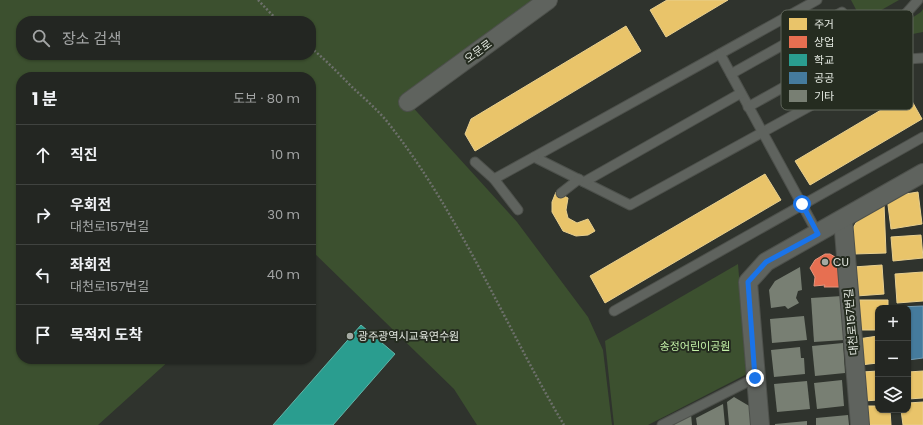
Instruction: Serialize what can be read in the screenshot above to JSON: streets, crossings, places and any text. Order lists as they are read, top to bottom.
{
  "streets": {
    "street": ["오문로", "대천로157번길"]
  },
  "parks": ["송정어린이공원"],
  "places": ["CU", "광주광역시교육연수원"],
  "legend": [
    "주거",
    "상업",
    "학교",
    "공공",
    "기타"
  ],
  "page": {
    "search": "장소 검색",
    "heading": ["1 분", "도보 · 80 m"],
    "list": [
      ["직진", "10 m"],
      ["우회전", "대천로157번길", "30 m"],
      ["좌회전", "대천로157번길", "40 m"],
      "목적지 도착"
    ],
    "map_buttons": ["+", "−"]
  }
}
